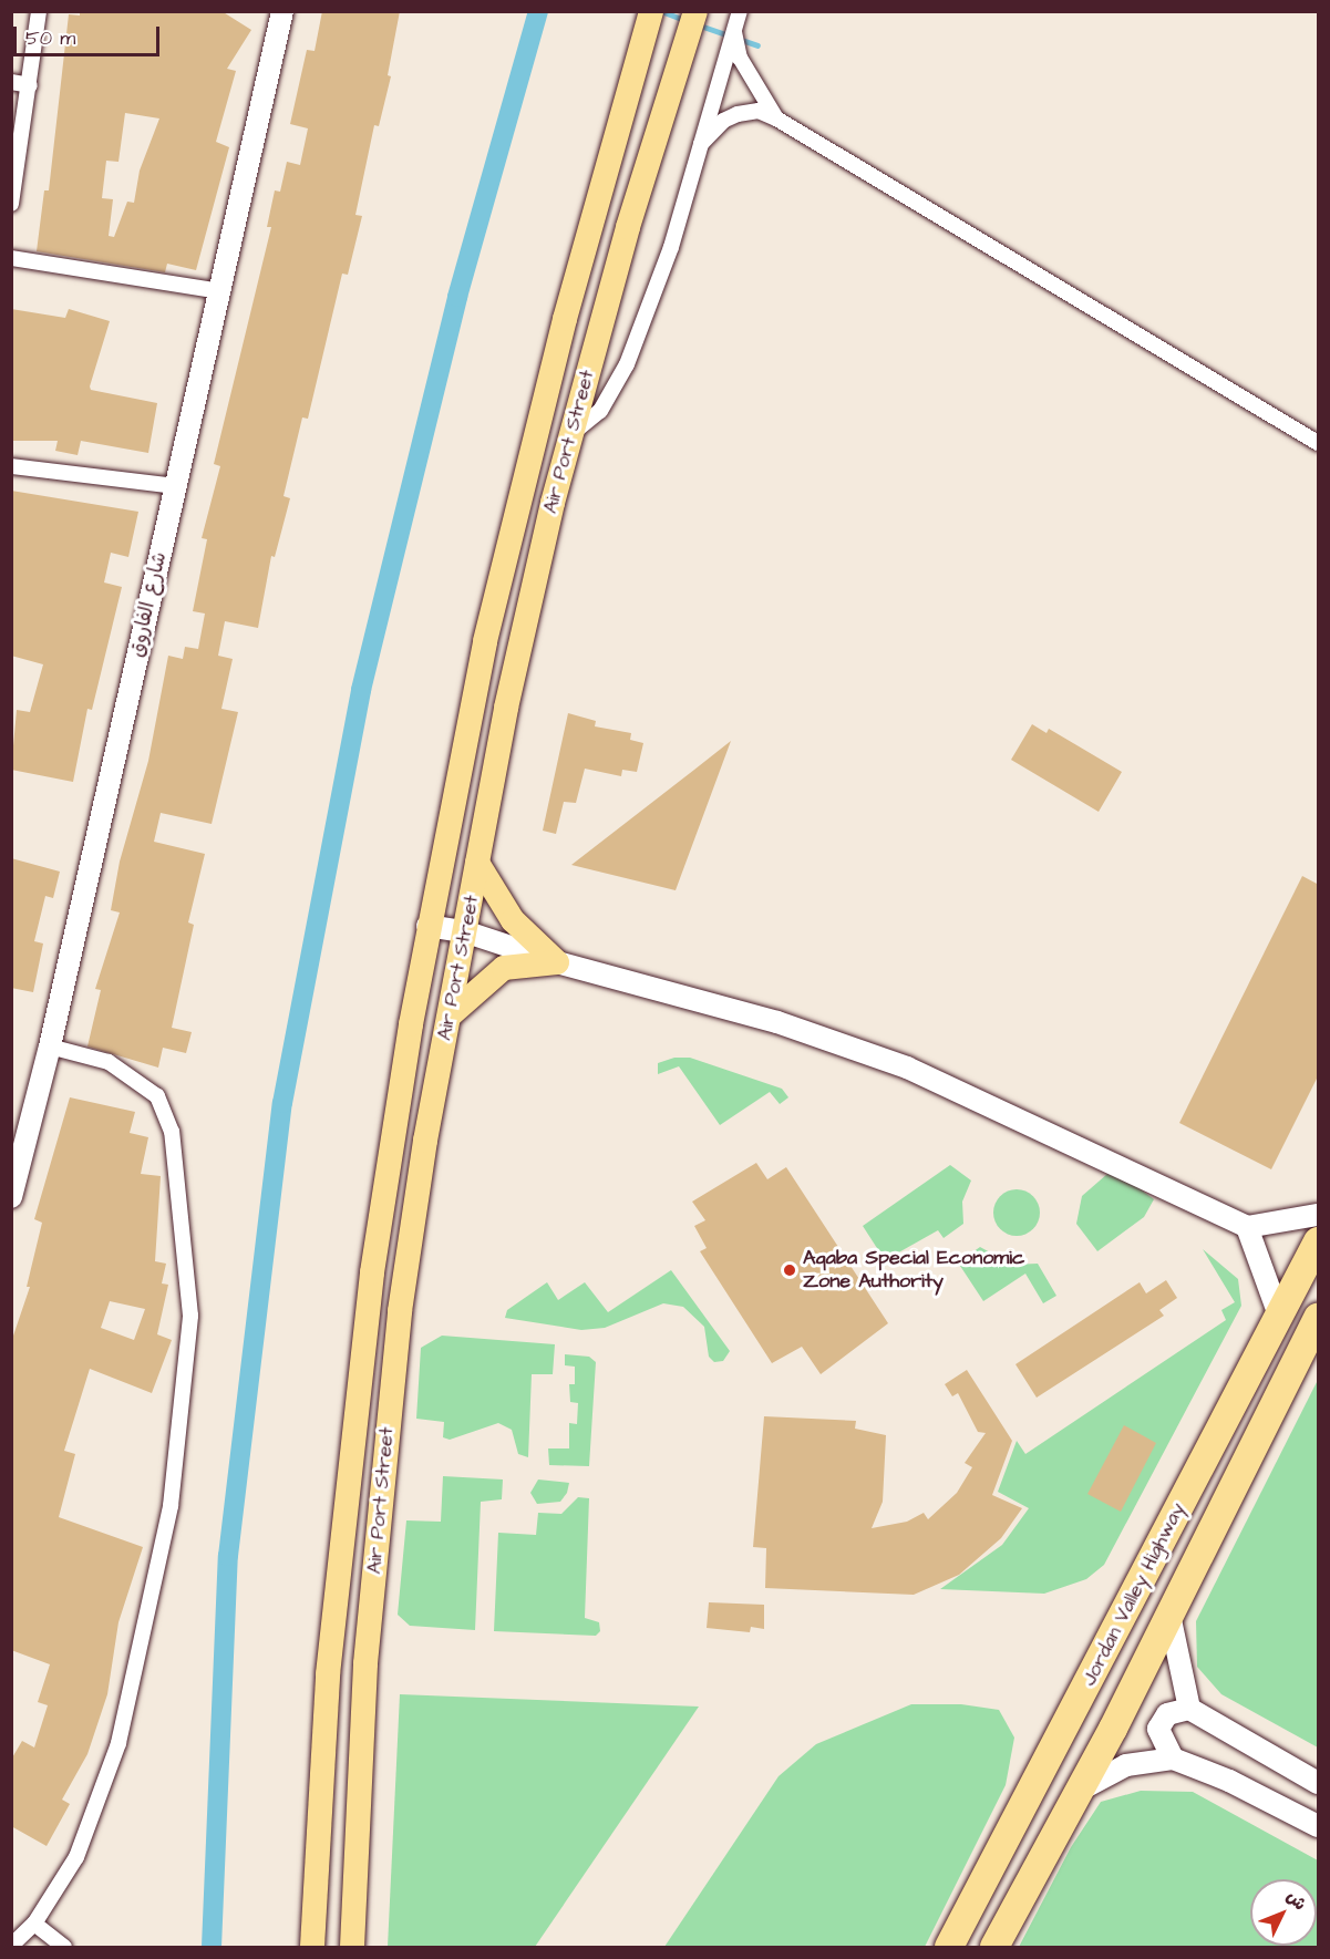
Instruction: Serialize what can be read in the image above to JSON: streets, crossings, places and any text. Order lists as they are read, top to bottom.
{
  "streets": {
    "highway": ["Jordan Valley Highway"],
    "main road": ["Air Port Street", "شارع الفاروق"]
  },
  "places": ["Aqaba Special Economic Zone Authority"],
  "scale_bar": "50 m",
  "north": "top right"
}
